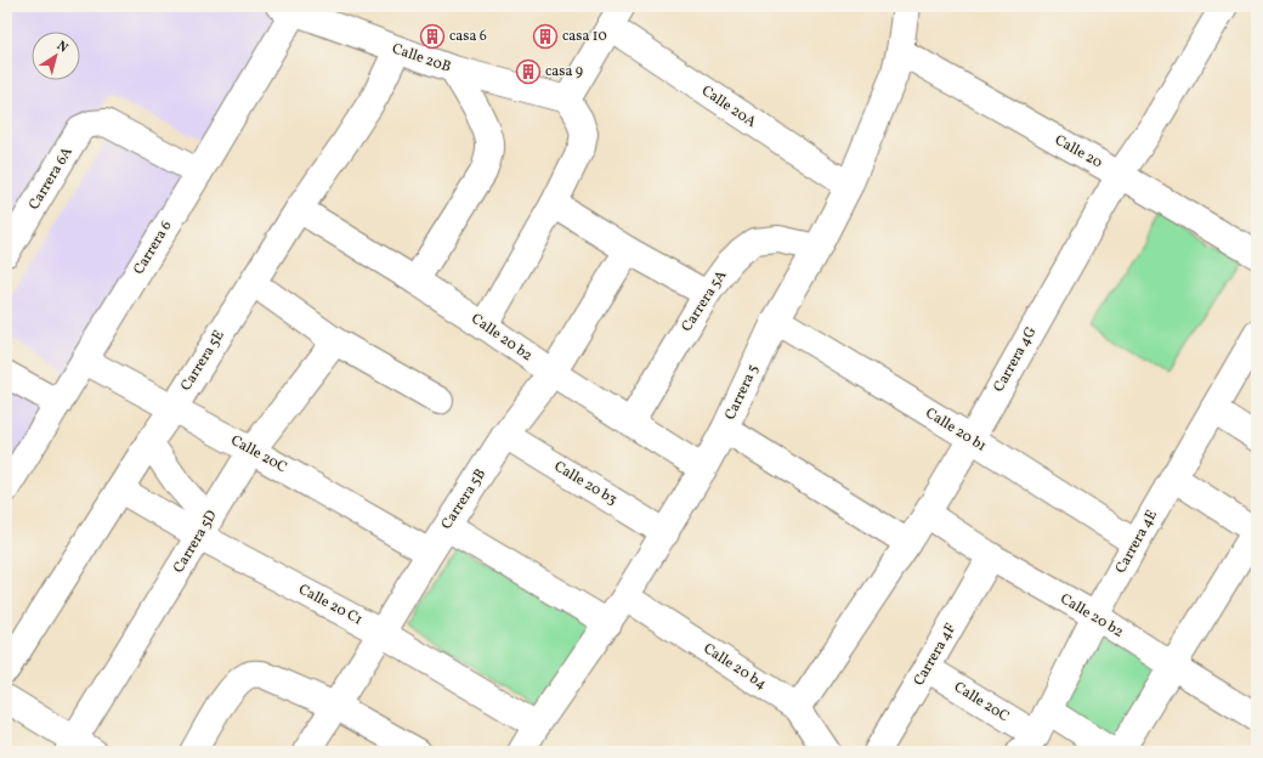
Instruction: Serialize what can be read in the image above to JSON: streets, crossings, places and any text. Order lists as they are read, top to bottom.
{
  "streets": {
    "street": [
      "Calle 20B",
      "Calle 20A",
      "Calle 20",
      "Carrera 6A",
      "Carrera 6",
      "Carrera 5A",
      "Calle 20 b2",
      "Carrera 4G",
      "Carrera 5E",
      "Carrera 5",
      "Calle 20 b1",
      "Calle 20C",
      "Calle 20 b3",
      "Carrera 5B",
      "Carrera 5D",
      "Carrera 4E",
      "Calle 20 C1",
      "Carrera 4F",
      "Calle 20 b4"
    ]
  },
  "crossings": [
    ["Calle 20B", "Carrera 6"],
    ["Calle 20B", "Carrera 5E"],
    ["Calle 20A", "Carrera 5"],
    ["Calle 20", "Carrera 4G"],
    ["Calle 20", "Carrera 5"],
    ["Carrera 6A", "Carrera 6"],
    ["Carrera 6", "Calle 20C"],
    ["Carrera 5A", "Calle 20 b2"],
    ["Carrera 5A", "Carrera 5"],
    ["Calle 20 b2", "Carrera 4G"],
    ["Calle 20 b2", "Carrera 5E"],
    ["Calle 20 b2", "Carrera 5"],
    ["Calle 20 b2", "Carrera 5B"],
    ["Calle 20 b2", "Carrera 4E"],
    ["Calle 20 b2", "Carrera 4F"],
    ["Carrera 4G", "Calle 20 b1"],
    ["Carrera 4G", "Calle 20 b4"],
    ["Carrera 5E", "Calle 20C"],
    ["Carrera 5E", "Calle 20 C1"],
    ["Carrera 5", "Calle 20 b1"],
    ["Carrera 5", "Calle 20 b3"],
    ["Carrera 5", "Calle 20 C1"],
    ["Carrera 5", "Calle 20 b4"],
    ["Calle 20 b1", "Carrera 4E"],
    ["Calle 20C", "Carrera 5B"],
    ["Calle 20C", "Carrera 5D"],
    ["Calle 20C", "Carrera 4E"],
    ["Calle 20C", "Carrera 4F"],
    ["Calle 20 b3", "Carrera 5B"],
    ["Carrera 5B", "Calle 20 C1"],
    ["Carrera 5D", "Calle 20 C1"]
  ],
  "places": {
    "building": ["casa 6", "casa 10", "casa 9"]
  },
  "north": "top right"
}
